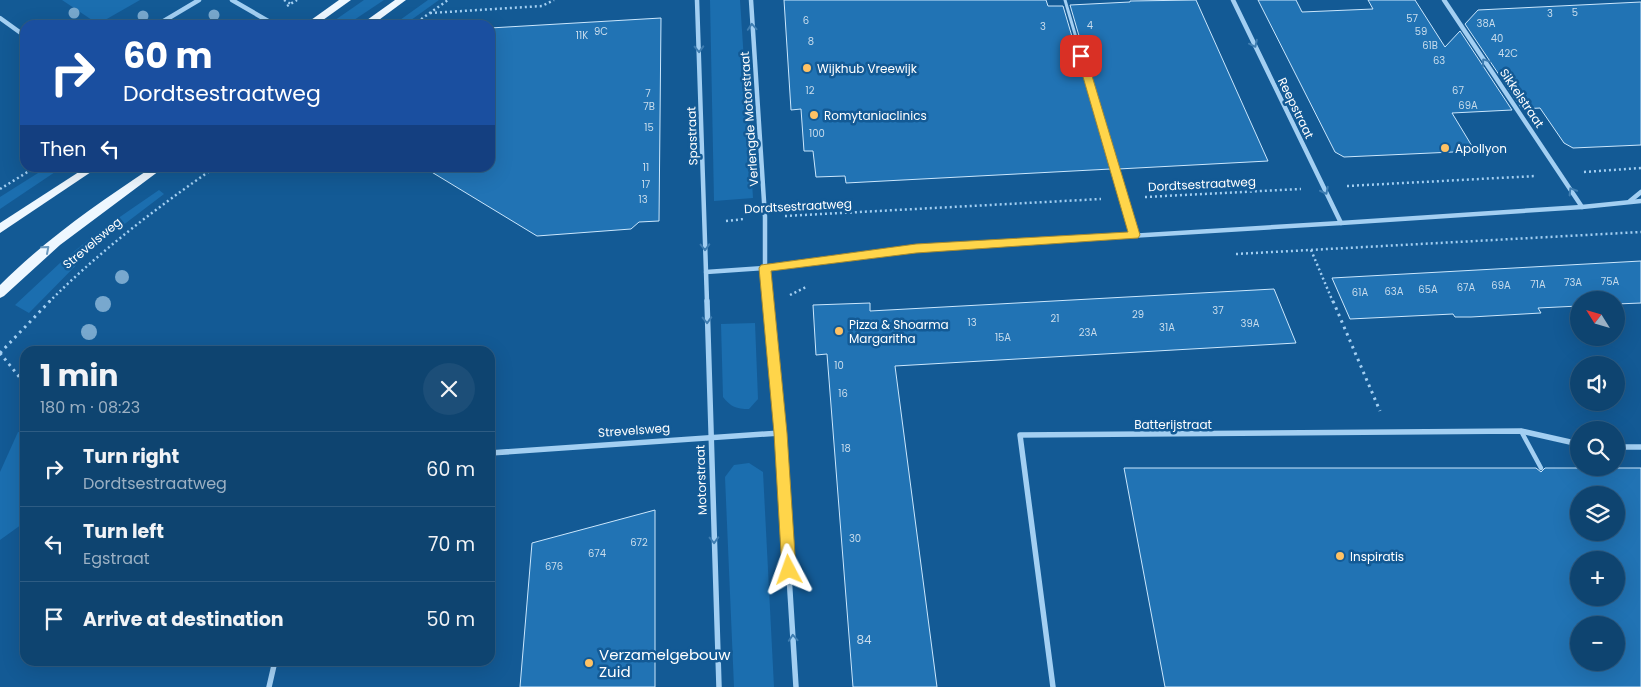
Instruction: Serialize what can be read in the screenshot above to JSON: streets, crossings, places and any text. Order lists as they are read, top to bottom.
{
  "streets": {
    "main road": ["Strevelsweg"],
    "street": [
      "Sikkelstraat",
      "Reepstraat",
      "Verlengde Motorstraat",
      "Spastraat",
      "Batterijstraat",
      "Motorstraat"
    ],
    "path": ["Dordtsestraatweg"]
  },
  "crossings": [
    ["Sikkelstraat", "Dordtsestraatweg"],
    ["Reepstraat", "Dordtsestraatweg"],
    ["Verlengde Motorstraat", "Dordtsestraatweg"],
    ["Spastraat", "Dordtsestraatweg"],
    ["Spastraat", "Motorstraat"],
    ["Strevelsweg", "Motorstraat"]
  ],
  "one_way": [
    "Sikkelstraat",
    "Reepstraat",
    "Verlengde Motorstraat",
    "Spastraat",
    "Motorstraat"
  ],
  "places": [
    "Wijkhub Vreewijk",
    "Romytaniaclinics",
    "Apollyon",
    "Pizza & Shoarma Margaritha",
    "Inspiratis",
    "Verzamelgebouw Zuid"
  ],
  "house_numbers": [
    "5",
    "3",
    "57",
    "6",
    "38A",
    "4",
    "3",
    "9C",
    "59",
    "11K",
    "40",
    "8",
    "61B",
    "42C",
    "63",
    "12",
    "67",
    "7",
    "69A",
    "7B",
    "15",
    "100",
    "11",
    "17",
    "13",
    "75A",
    "73A",
    "71A",
    "69A",
    "67A",
    "65A",
    "63A",
    "61A",
    "37",
    "29",
    "21",
    "13",
    "39A",
    "31A",
    "23A",
    "15A",
    "10",
    "16",
    "18",
    "30",
    "672",
    "674",
    "676",
    "84"
  ],
  "north": "top left",
  "page": {
    "turn": ["60 m", "Dordtsestraatweg"],
    "then": "Then",
    "map_buttons": ["+", "−"],
    "heading": ["1 min", "180 m · 08:23"],
    "list": [
      {
        "name": "Turn right",
        "note": "Dordtsestraatweg",
        "value": "60 m"
      },
      {
        "name": "Turn left",
        "note": "Egstraat",
        "value": "70 m"
      },
      {
        "name": "Arrive at destination",
        "value": "50 m"
      }
    ]
  }
}
